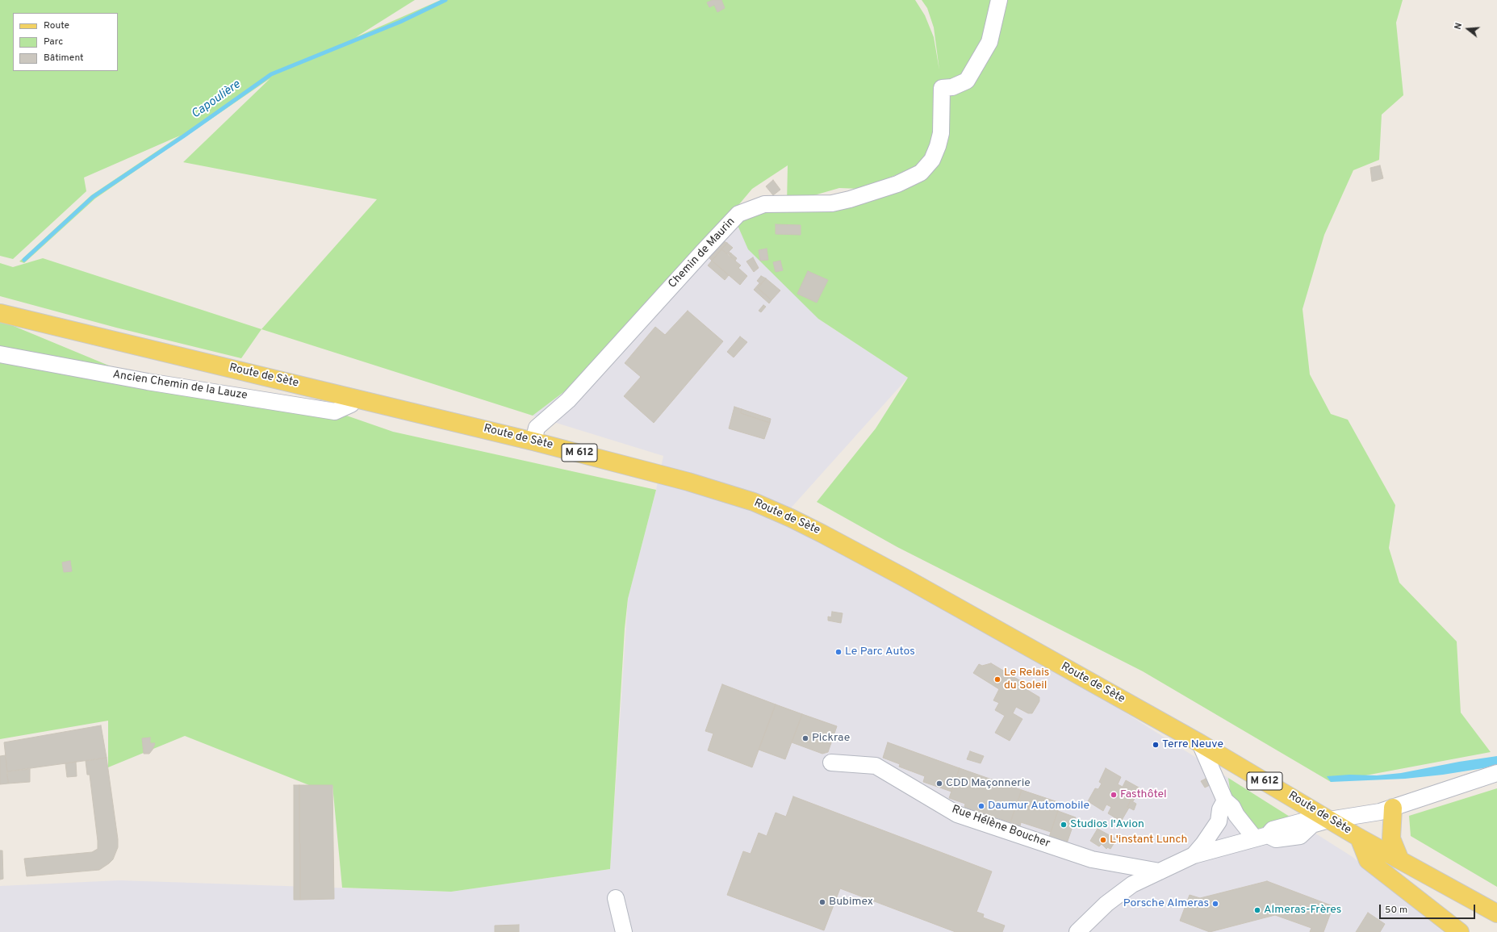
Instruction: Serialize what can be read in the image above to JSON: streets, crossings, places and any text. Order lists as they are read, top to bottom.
{
  "streets": {
    "main road": ["Route de Sète", "M 612"],
    "street": ["Chemin de Maurin", "Ancien Chemin de la Lauze", "Rue Hélène Boucher"]
  },
  "crossings": [
    ["Chemin de Maurin", "Route de Sète"],
    ["Route de Sète", "Ancien Chemin de la Lauze"]
  ],
  "water": ["Capoulière"],
  "places": [
    "Le Parc Autos",
    "Le Relais du Soleil",
    "Pickrae",
    "Terre Neuve",
    "CDD Maçonnerie",
    "Fasthôtel",
    "Daumur Automobile",
    "Studios l'Avion",
    "L'instant Lunch",
    "Bubimex",
    "Porsche Almeras",
    "Almeras-Frères"
  ],
  "legend": ["Route", "Parc", "Bâtiment"],
  "scale_bar": "50 m",
  "north": "left"
}
